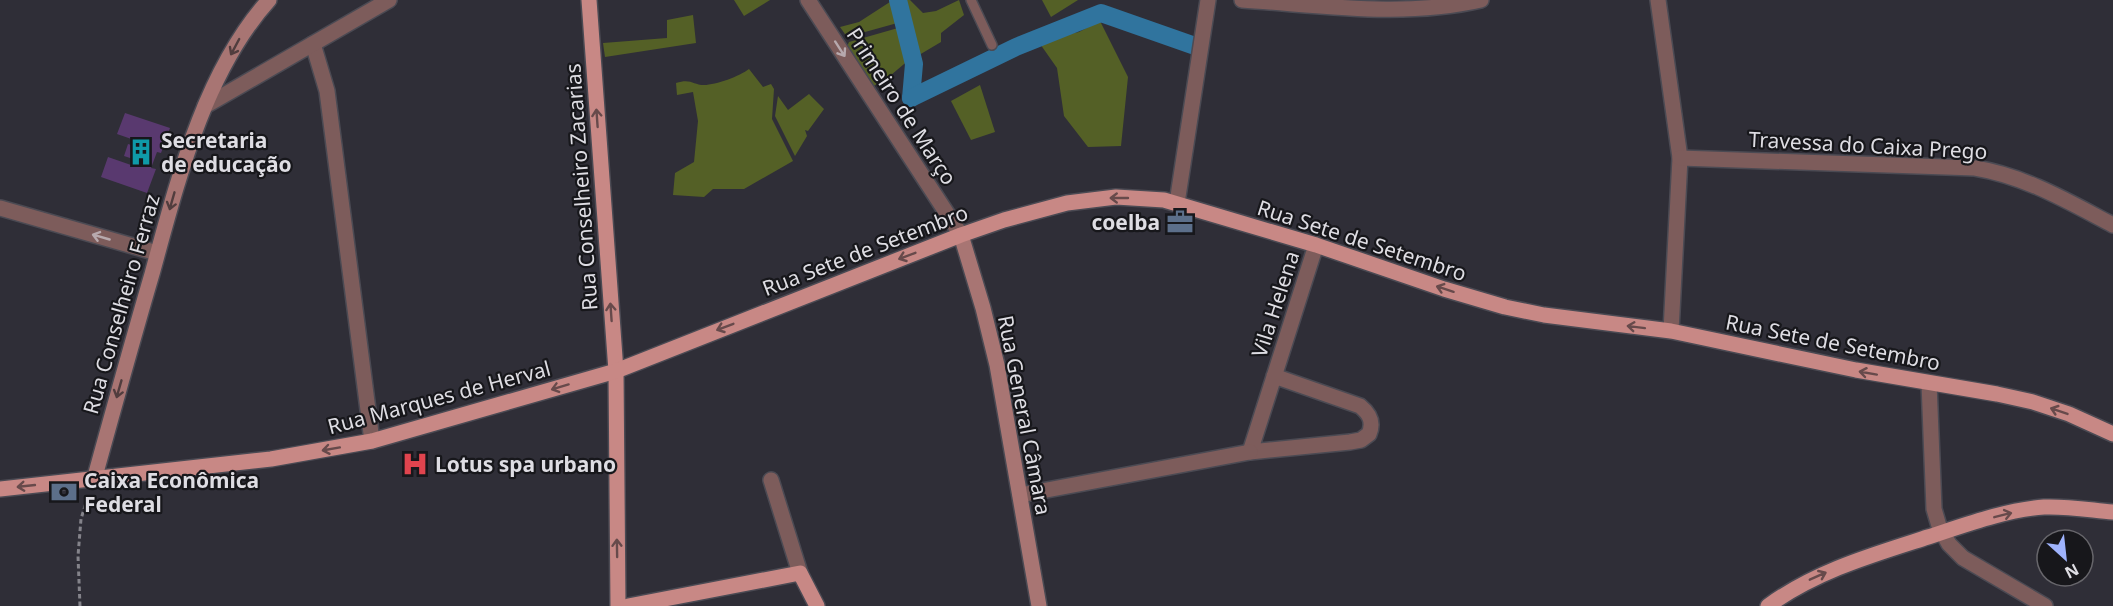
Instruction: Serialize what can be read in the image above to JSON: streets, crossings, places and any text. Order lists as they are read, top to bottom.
{
  "streets": {
    "main road": ["Rua Conselheiro Zacarias", "Rua Sete de Setembro", "Rua Marques de Herval"],
    "street": [
      "Primeiro de Março",
      "Travessa do Caixa Prego",
      "Rua Conselheiro Ferraz",
      "Vila Helena",
      "Rua General Câmara"
    ]
  },
  "crossings": [
    ["Primeiro de Março", "Rua Sete de Setembro"],
    ["Primeiro de Março", "Rua General Câmara"],
    ["Rua Conselheiro Zacarias", "Rua Sete de Setembro"],
    ["Rua Conselheiro Zacarias", "Rua Marques de Herval"],
    ["Rua Sete de Setembro", "Vila Helena"],
    ["Rua Sete de Setembro", "Rua Marques de Herval"],
    ["Rua Sete de Setembro", "Rua General Câmara"],
    ["Rua Conselheiro Ferraz", "Rua Marques de Herval"]
  ],
  "one_way": [
    "Primeiro de Março",
    "Rua Conselheiro Zacarias",
    "Rua Sete de Setembro",
    "Rua Conselheiro Ferraz",
    "Rua Marques de Herval"
  ],
  "places": {
    "building": ["Secretaria de educação"],
    "office": ["coelba"],
    "hospital": ["Lotus spa urbano"],
    "bank": ["Caixa Econômica Federal"]
  },
  "north": "bottom right"
}
